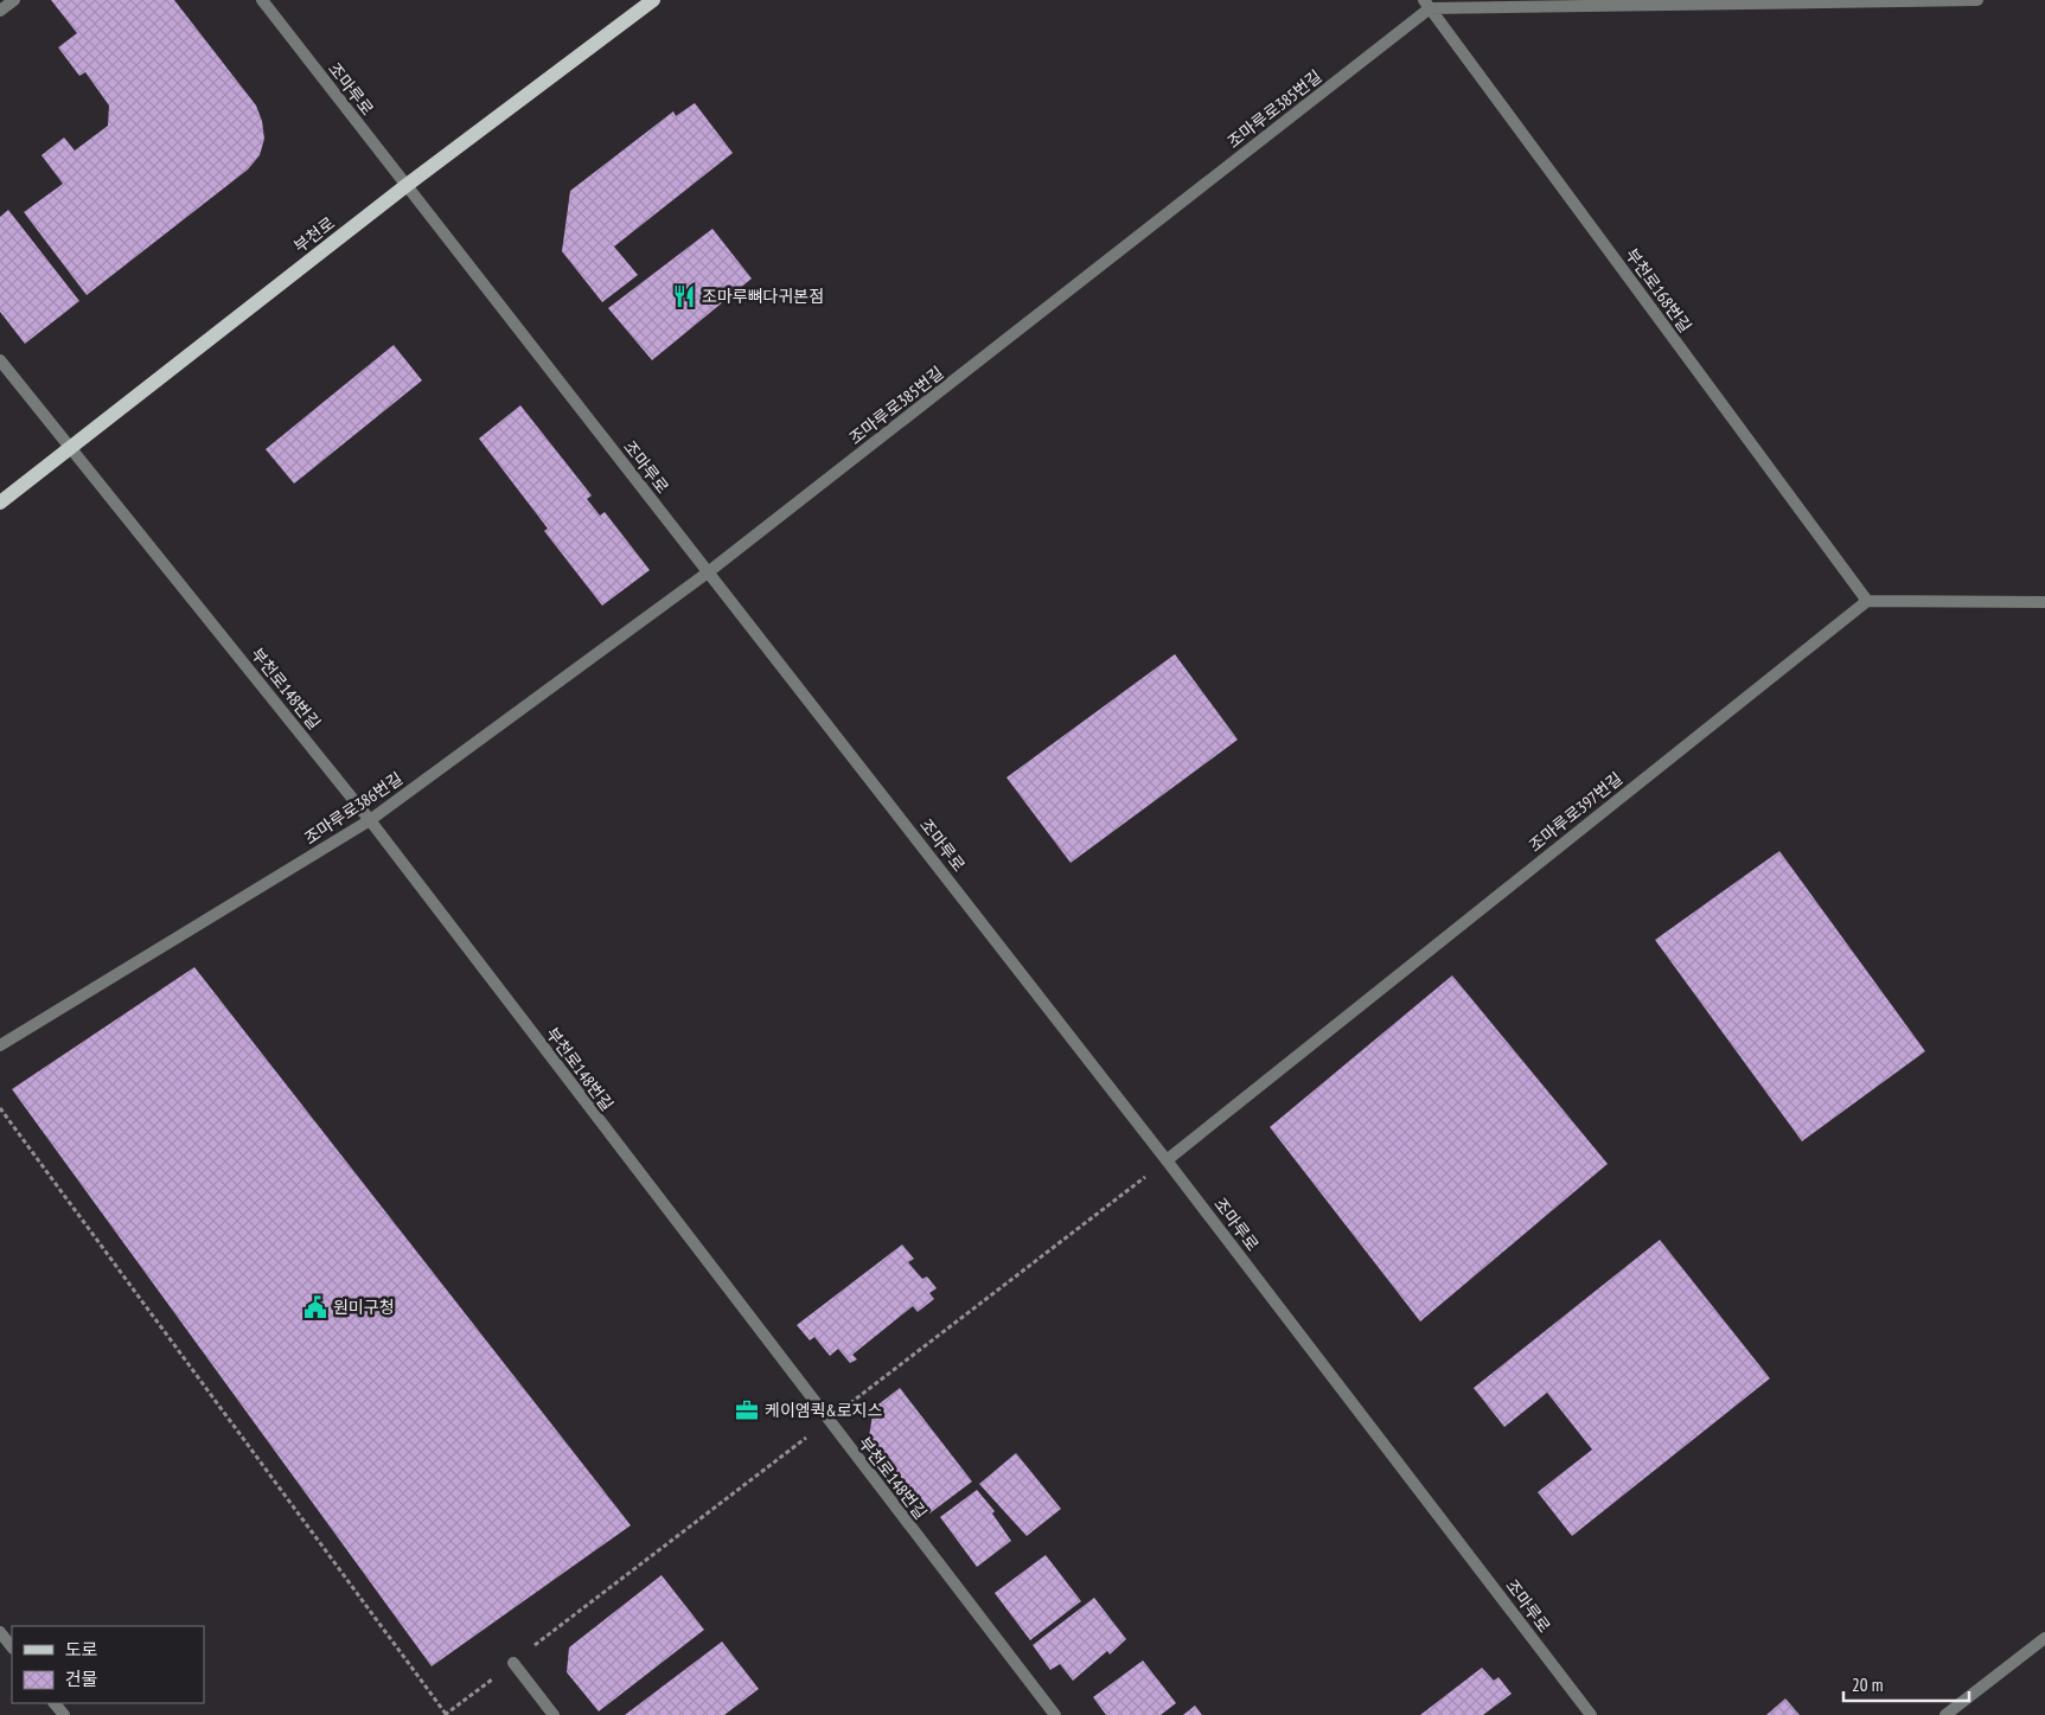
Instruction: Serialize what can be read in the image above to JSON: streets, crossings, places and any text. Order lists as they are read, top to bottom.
{
  "streets": {
    "main road": ["부천로"],
    "street": [
      "조마루로",
      "조마루로385번길",
      "부천로168번길",
      "부천로148번길",
      "조마루로386번길",
      "조마루로397번길"
    ]
  },
  "crossings": [
    ["조마루로", "조마루로385번길"],
    ["조마루로", "부천로"],
    ["조마루로", "조마루로386번길"],
    ["조마루로", "조마루로397번길"],
    ["조마루로385번길", "부천로168번길"],
    ["조마루로385번길", "조마루로386번길"],
    ["부천로", "부천로148번길"],
    ["부천로168번길", "조마루로397번길"],
    ["부천로148번길", "조마루로386번길"]
  ],
  "places": {
    "restaurant": ["조마루뼈다귀본점"],
    "public building": ["원미구청"],
    "office": ["케이엠퀵&로지스"]
  },
  "legend": ["도로", "건물"],
  "scale_bar": "20 m"
}
